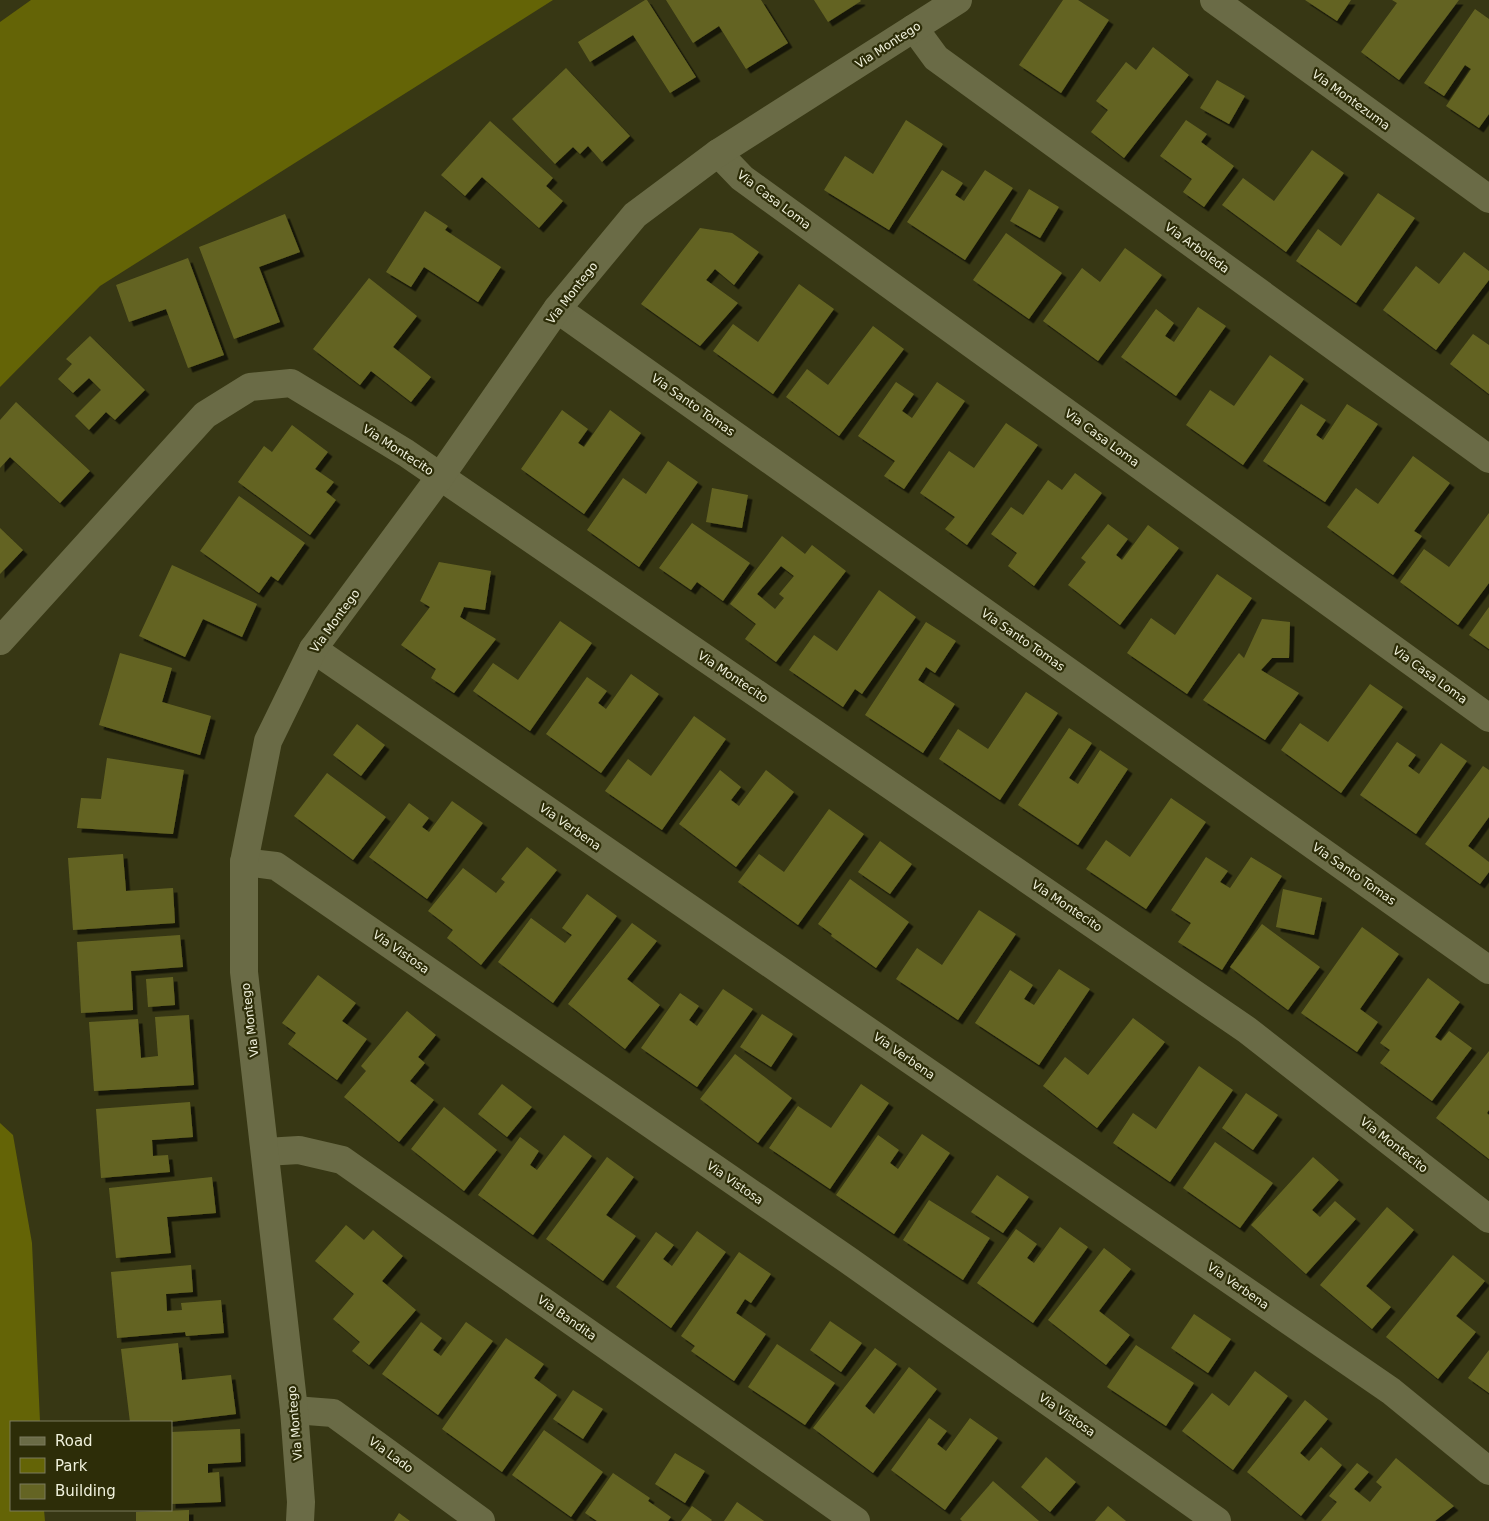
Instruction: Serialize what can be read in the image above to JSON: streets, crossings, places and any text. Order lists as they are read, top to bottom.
{
  "streets": {
    "street": [
      "Via Montego",
      "Via Montezuma",
      "Via Casa Loma",
      "Via Arboleda",
      "Via Santo Tomas",
      "Via Montecito",
      "Via Verbena",
      "Via Vistosa",
      "Via Bandita",
      "Via Lado"
    ]
  },
  "crossings": [
    ["Via Montego", "Via Casa Loma"],
    ["Via Montego", "Via Arboleda"],
    ["Via Montego", "Via Santo Tomas"],
    ["Via Montego", "Via Montecito"],
    ["Via Montego", "Via Verbena"],
    ["Via Montego", "Via Vistosa"],
    ["Via Montego", "Via Bandita"],
    ["Via Montego", "Via Lado"]
  ],
  "legend": ["Road", "Park", "Building"]
}
